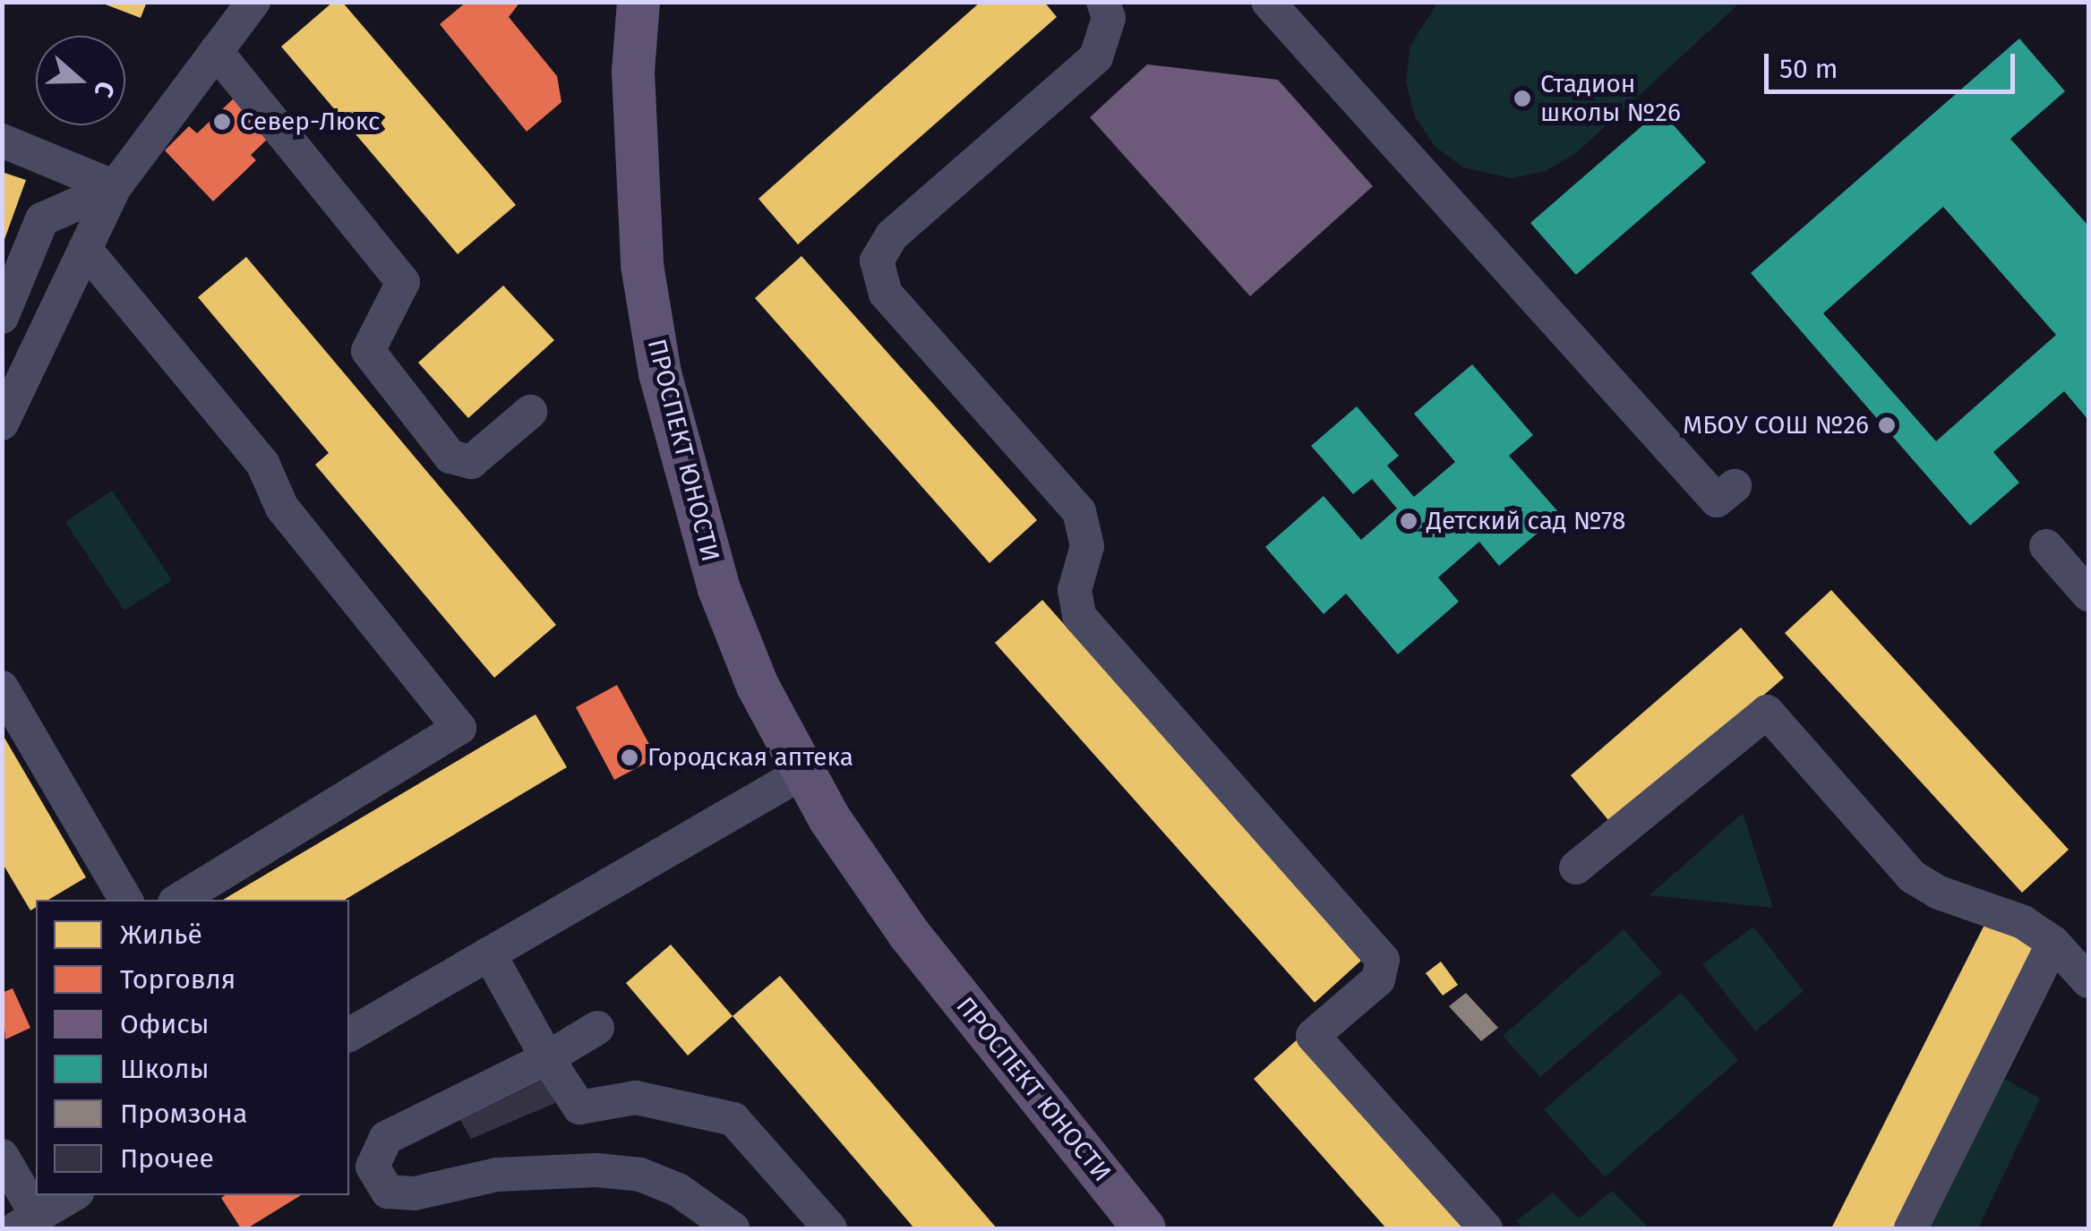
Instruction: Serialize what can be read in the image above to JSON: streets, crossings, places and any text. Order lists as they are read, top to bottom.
{
  "streets": {
    "main road": ["ПРОСПЕКТ ЮНОСТИ"]
  },
  "places": [
    "Стадион школы №26",
    "Север-Люкс",
    "МБОУ СОШ №26",
    "Детский сад №78",
    "Городская аптека"
  ],
  "legend": [
    "Жильё",
    "Торговля",
    "Офисы",
    "Школы",
    "Промзона",
    "Прочее"
  ],
  "scale_bar": "50 m",
  "north": "right"
}
